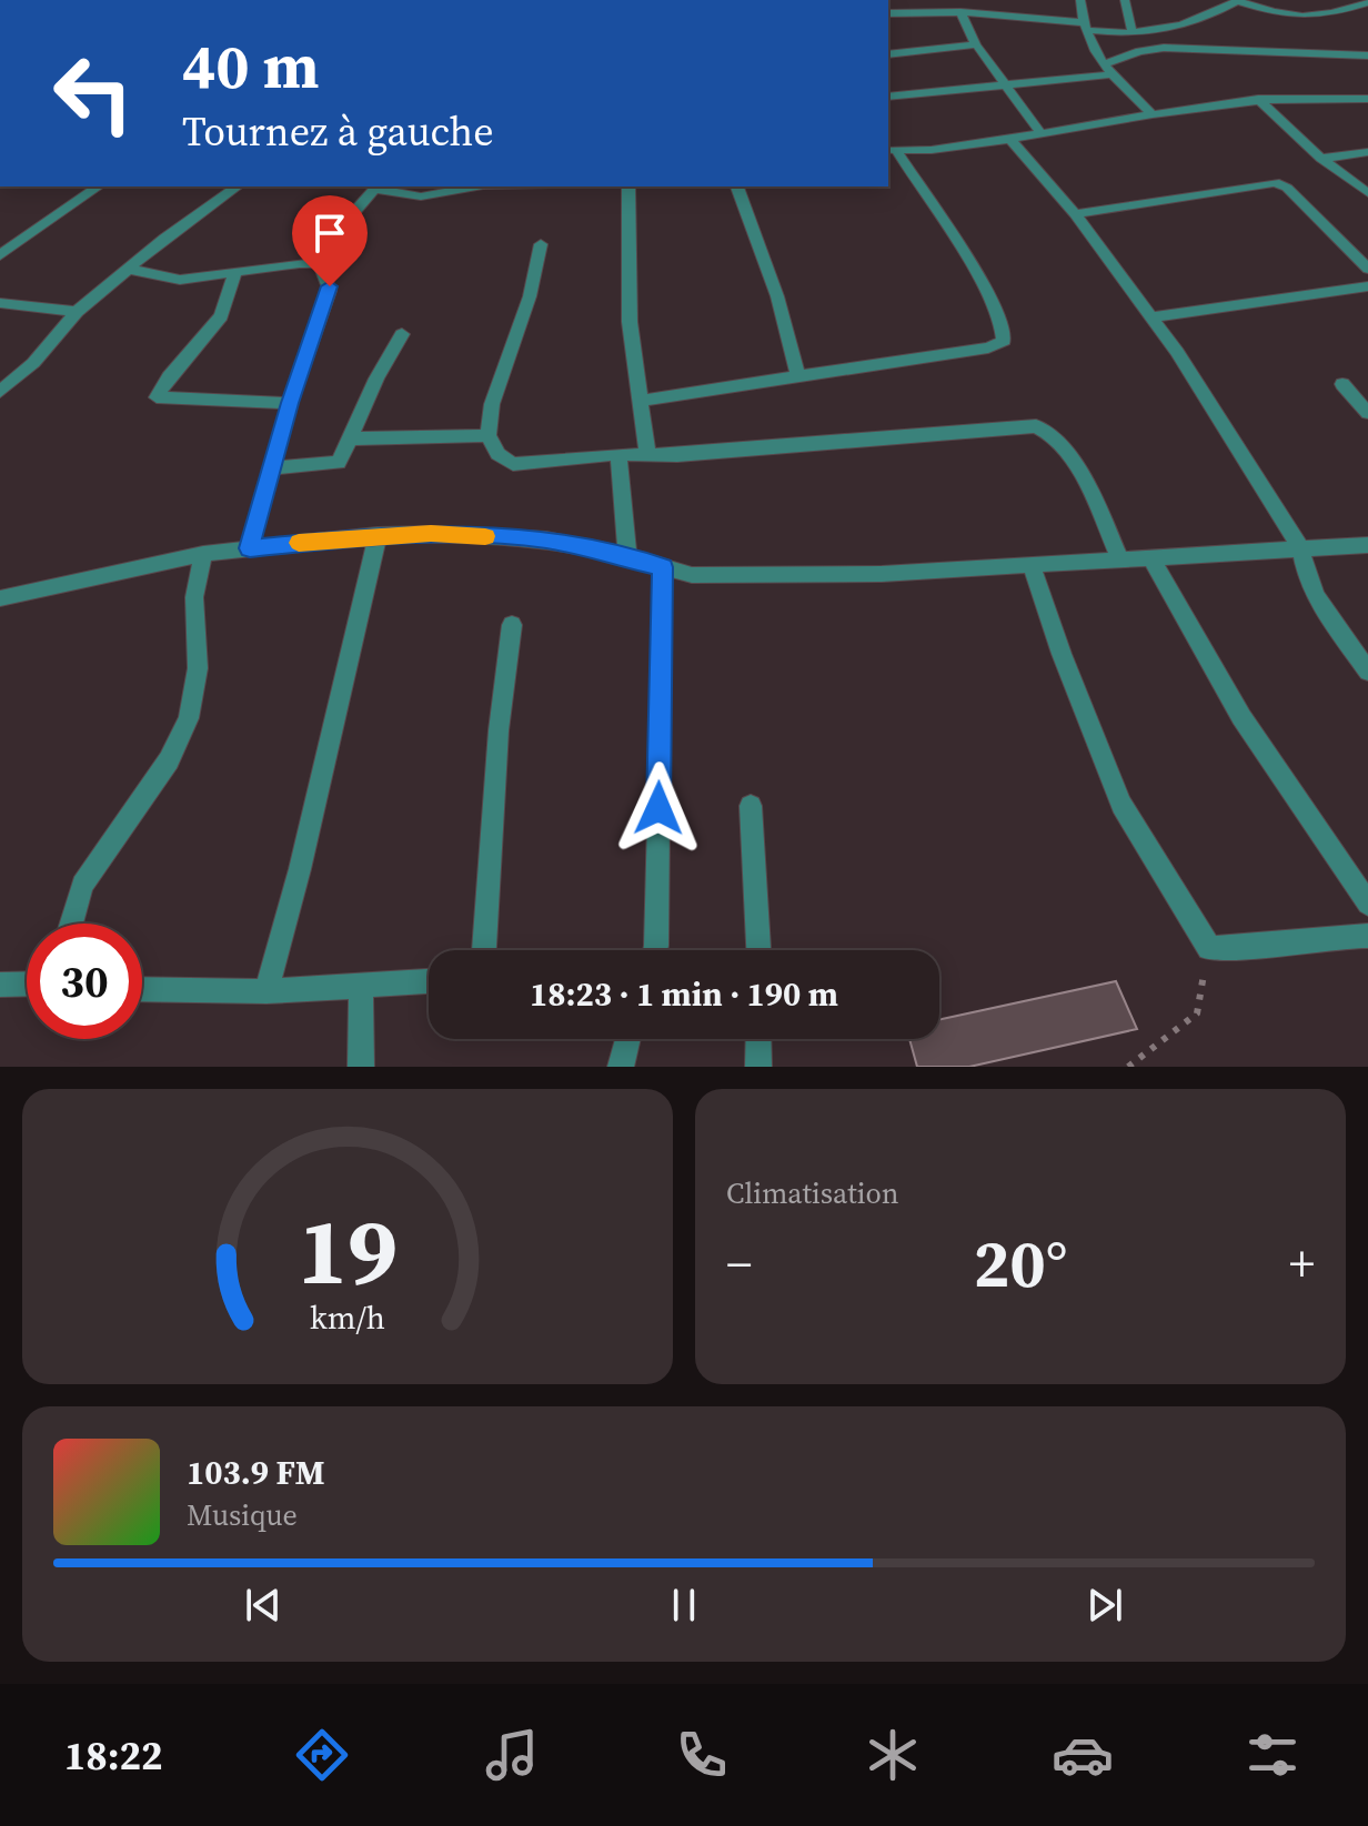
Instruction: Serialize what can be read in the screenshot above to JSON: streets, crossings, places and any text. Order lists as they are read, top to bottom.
{
  "page": {
    "turn": ["40 m", "Tournez à gauche"],
    "limit": "30",
    "trip": "18:23 · 1 min · 190 m",
    "tile": "Climatisation",
    "heat": ["−", "20°", "+"],
    "song": ["103.9 FM", "Musique"],
    "tabs": "18:22",
    "gauge": ["19", "km/h"]
  }
}
